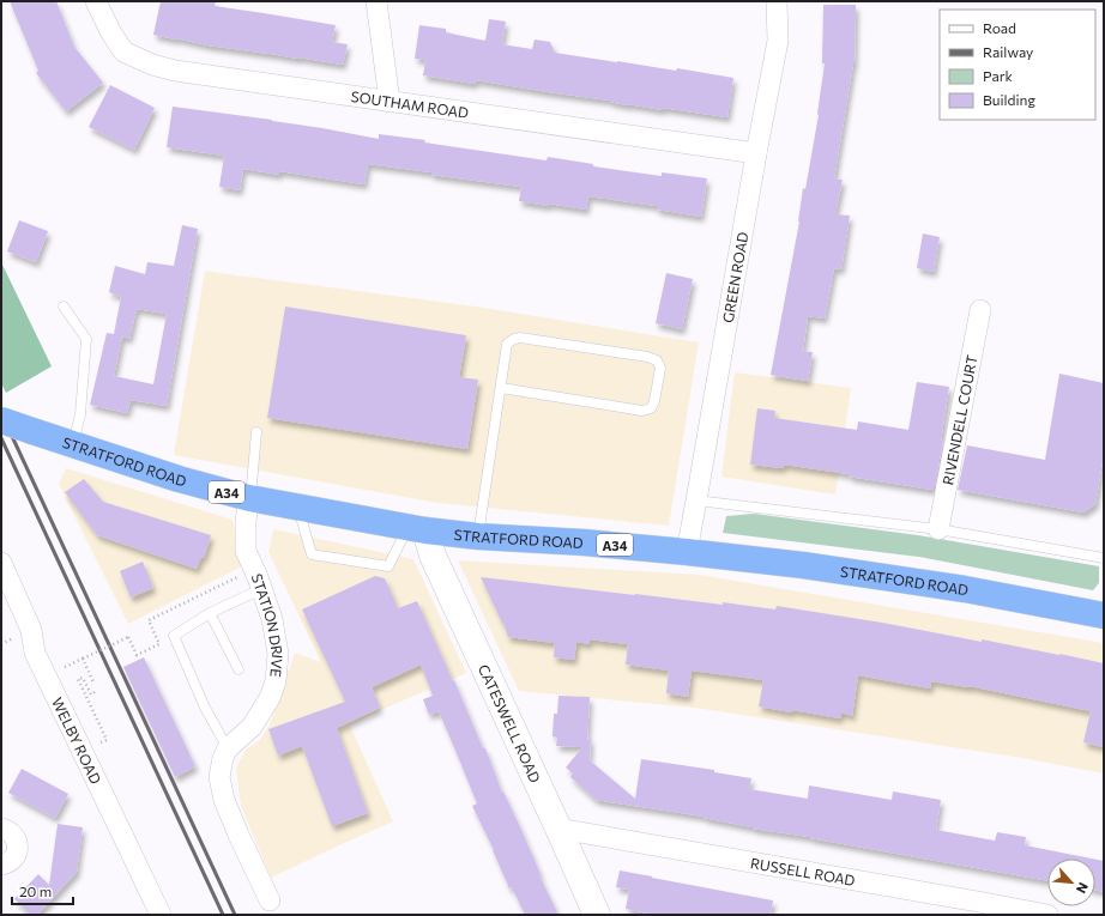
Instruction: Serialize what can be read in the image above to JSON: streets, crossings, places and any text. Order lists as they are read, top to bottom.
{
  "streets": {
    "highway": ["STRATFORD ROAD", "A34"],
    "street": [
      "SOUTHAM ROAD",
      "GREEN ROAD",
      "RIVENDELL COURT",
      "STATION DRIVE",
      "CATESWELL ROAD",
      "WELBY ROAD",
      "RUSSELL ROAD"
    ]
  },
  "crossings": [
    ["SOUTHAM ROAD", "GREEN ROAD"],
    ["GREEN ROAD", "STRATFORD ROAD"],
    ["STRATFORD ROAD", "STATION DRIVE"],
    ["STRATFORD ROAD", "CATESWELL ROAD"],
    ["CATESWELL ROAD", "RUSSELL ROAD"]
  ],
  "legend": [
    "Road",
    "Railway",
    "Park",
    "Building"
  ],
  "scale_bar": "20 m",
  "north": "bottom right"
}
